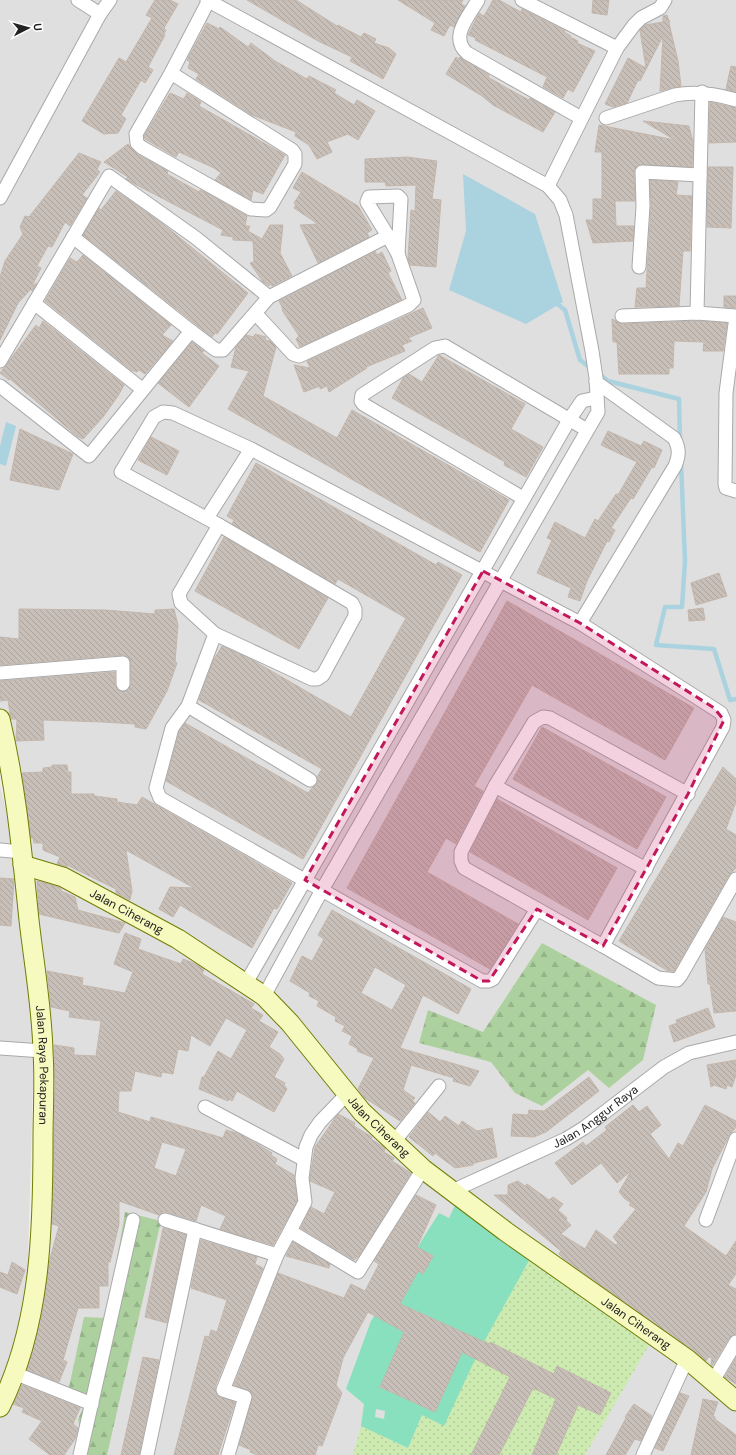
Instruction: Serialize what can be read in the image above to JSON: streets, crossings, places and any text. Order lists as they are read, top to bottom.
{
  "streets": {
    "street": ["Jalan Ciherang", "Jalan Raya Pekapuran", "Jalan Anggur Raya"]
  },
  "crossings": [
    ["Jalan Ciherang", "Jalan Raya Pekapuran"],
    ["Jalan Ciherang", "Jalan Anggur Raya"]
  ],
  "north": "right"
}
